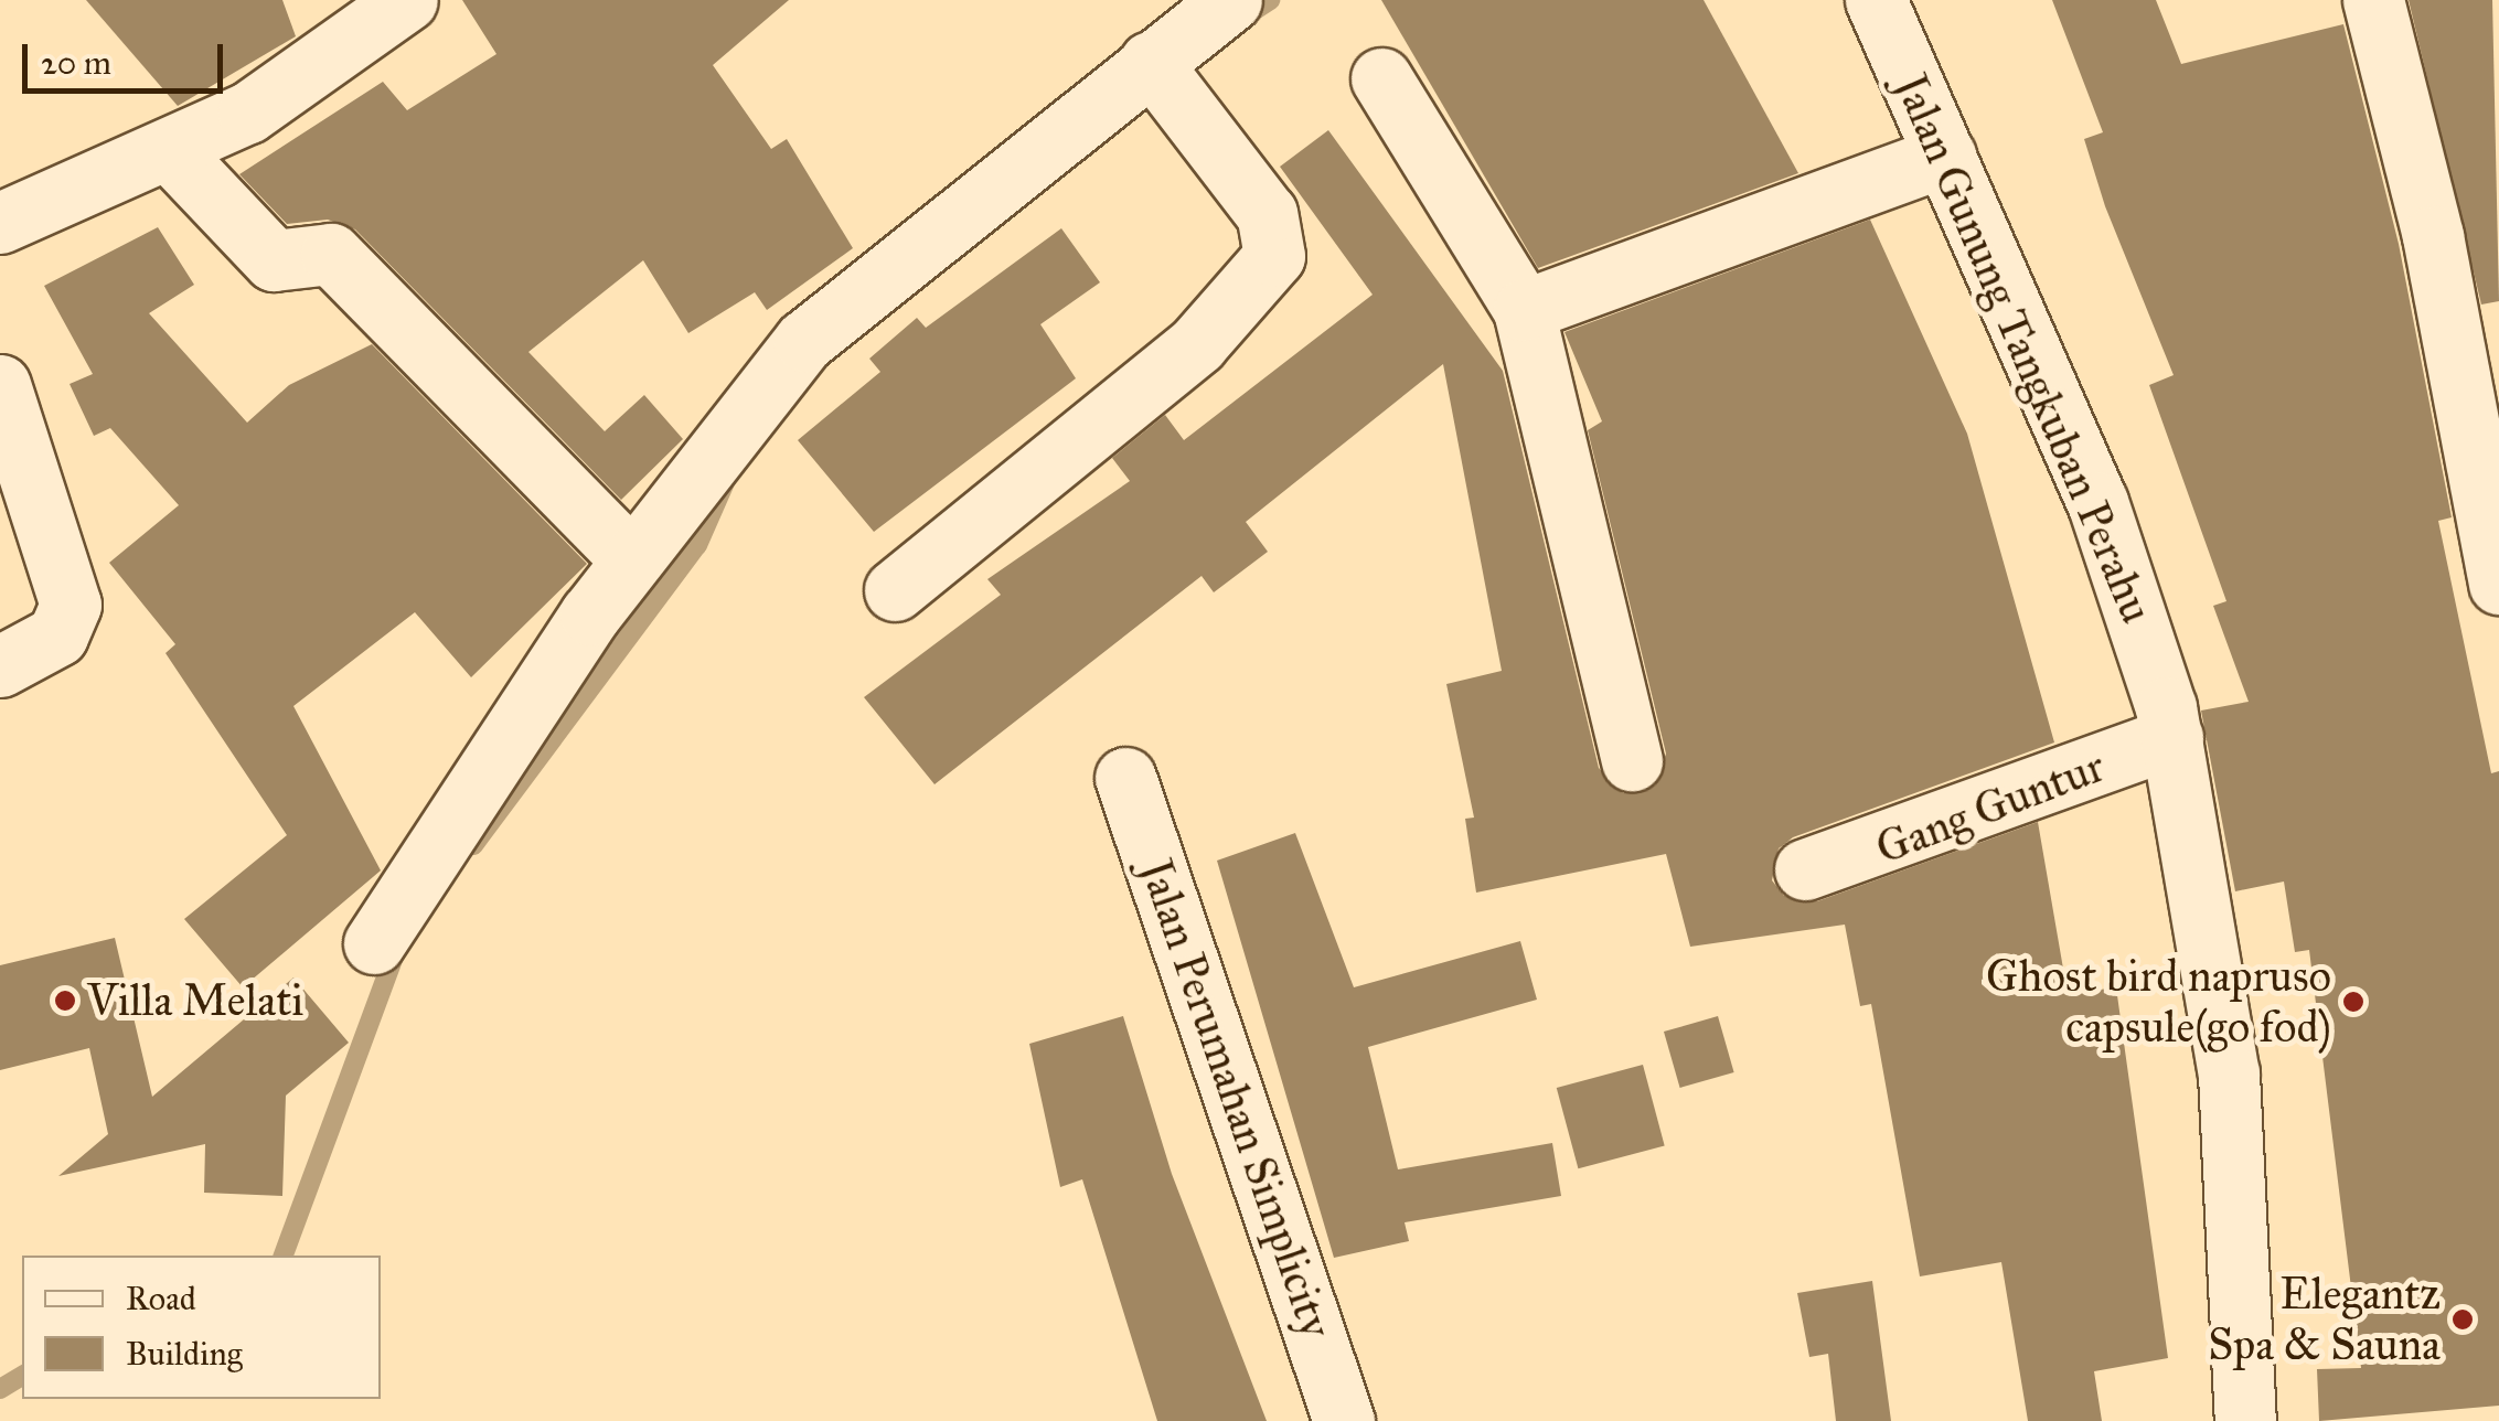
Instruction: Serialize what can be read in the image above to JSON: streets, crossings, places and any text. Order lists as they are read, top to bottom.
{
  "streets": {
    "street": ["Jalan Gunung Tangkuban Perahu", "Gang Guntur", "Jalan Perumahan Simplicity"]
  },
  "crossings": [
    ["Jalan Gunung Tangkuban Perahu", "Gang Guntur"]
  ],
  "places": ["Villa Melati", "Ghost bird napruso capsule(go fod)", "Elegantz Spa & Sauna"],
  "legend": ["Road", "Building"],
  "scale_bar": "20 m"
}
